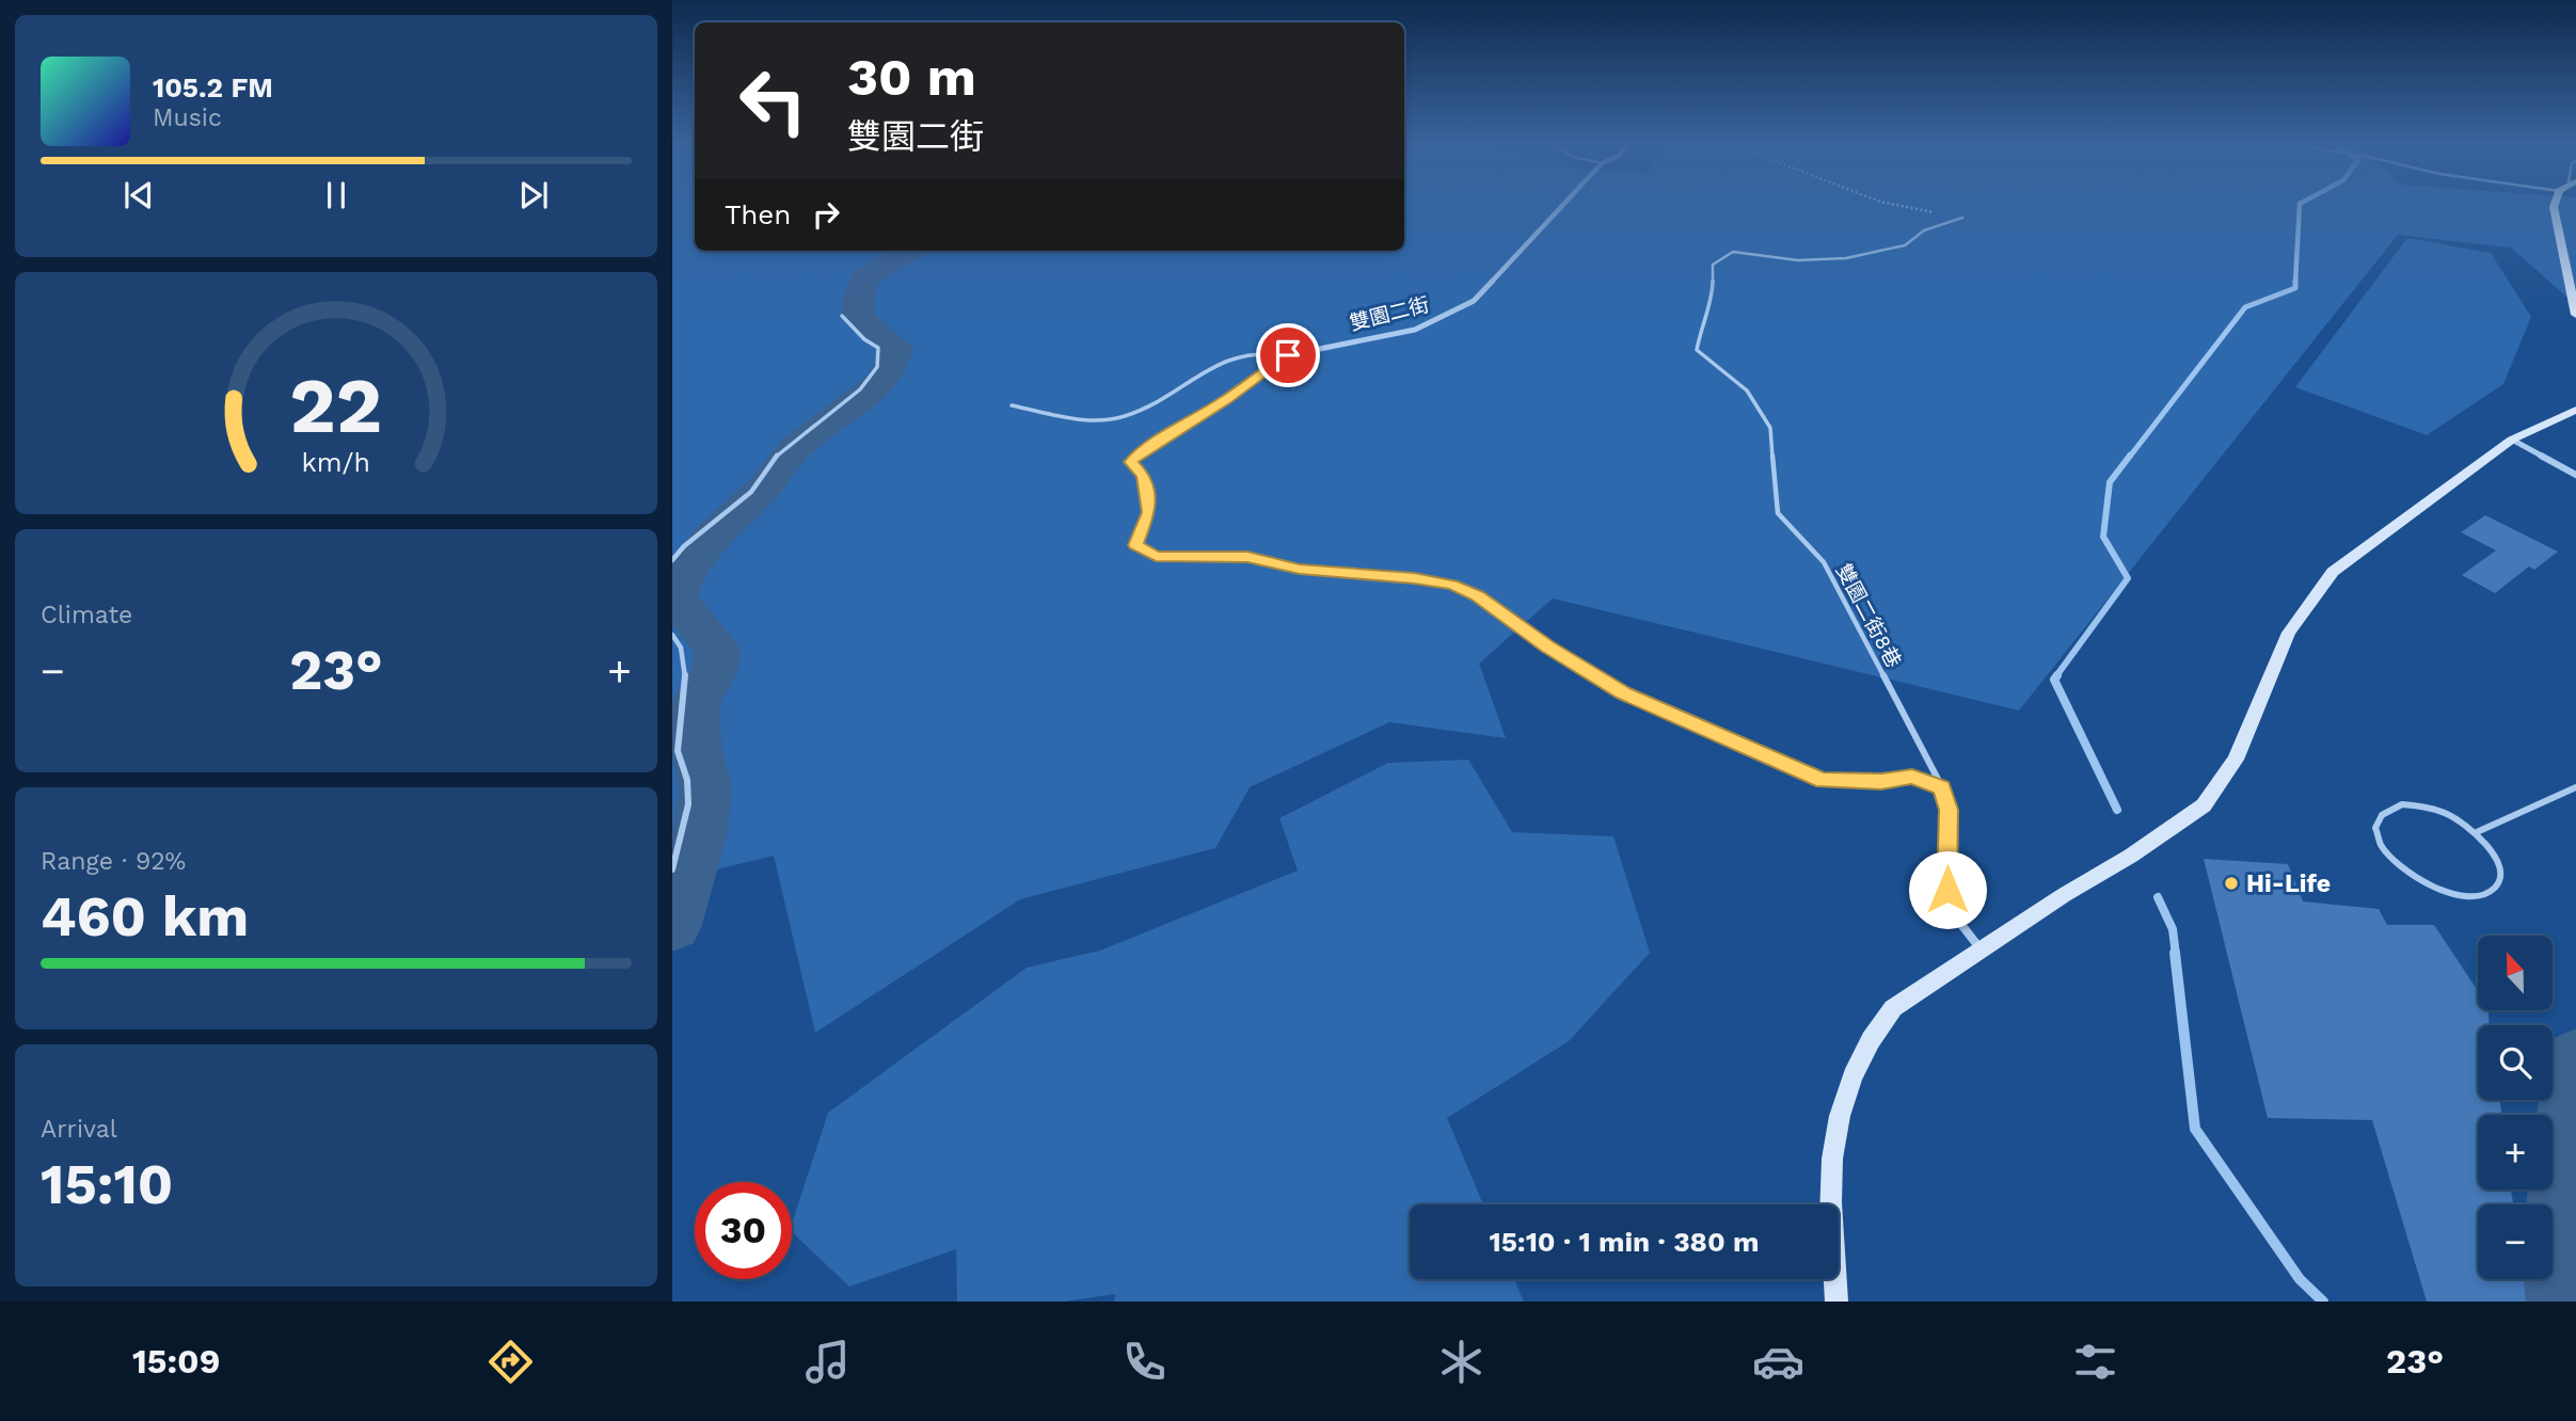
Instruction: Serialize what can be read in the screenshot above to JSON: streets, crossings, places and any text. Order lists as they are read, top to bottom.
{
  "streets": {
    "street": ["雙園二街"],
    "lane": ["雙園二街8巷"]
  },
  "crossings": [
    ["雙園二街", "雙園二街8巷"]
  ],
  "places": ["Hi-Life"],
  "north": "top",
  "page": {
    "turn": ["30 m", "雙園二街"],
    "song": ["105.2 FM", "Music"],
    "then": "Then",
    "tile": [
      "Climate",
      ["Range · 92%", "460 km"],
      ["Arrival", "15:10"]
    ],
    "heat": ["−", "23°", "+"],
    "map_buttons": ["+", "−"],
    "limit": "30",
    "trip": "15:10 · 1 min · 380 m",
    "tabs": ["15:09", "23°"],
    "gauge": ["22", "km/h"]
  }
}
